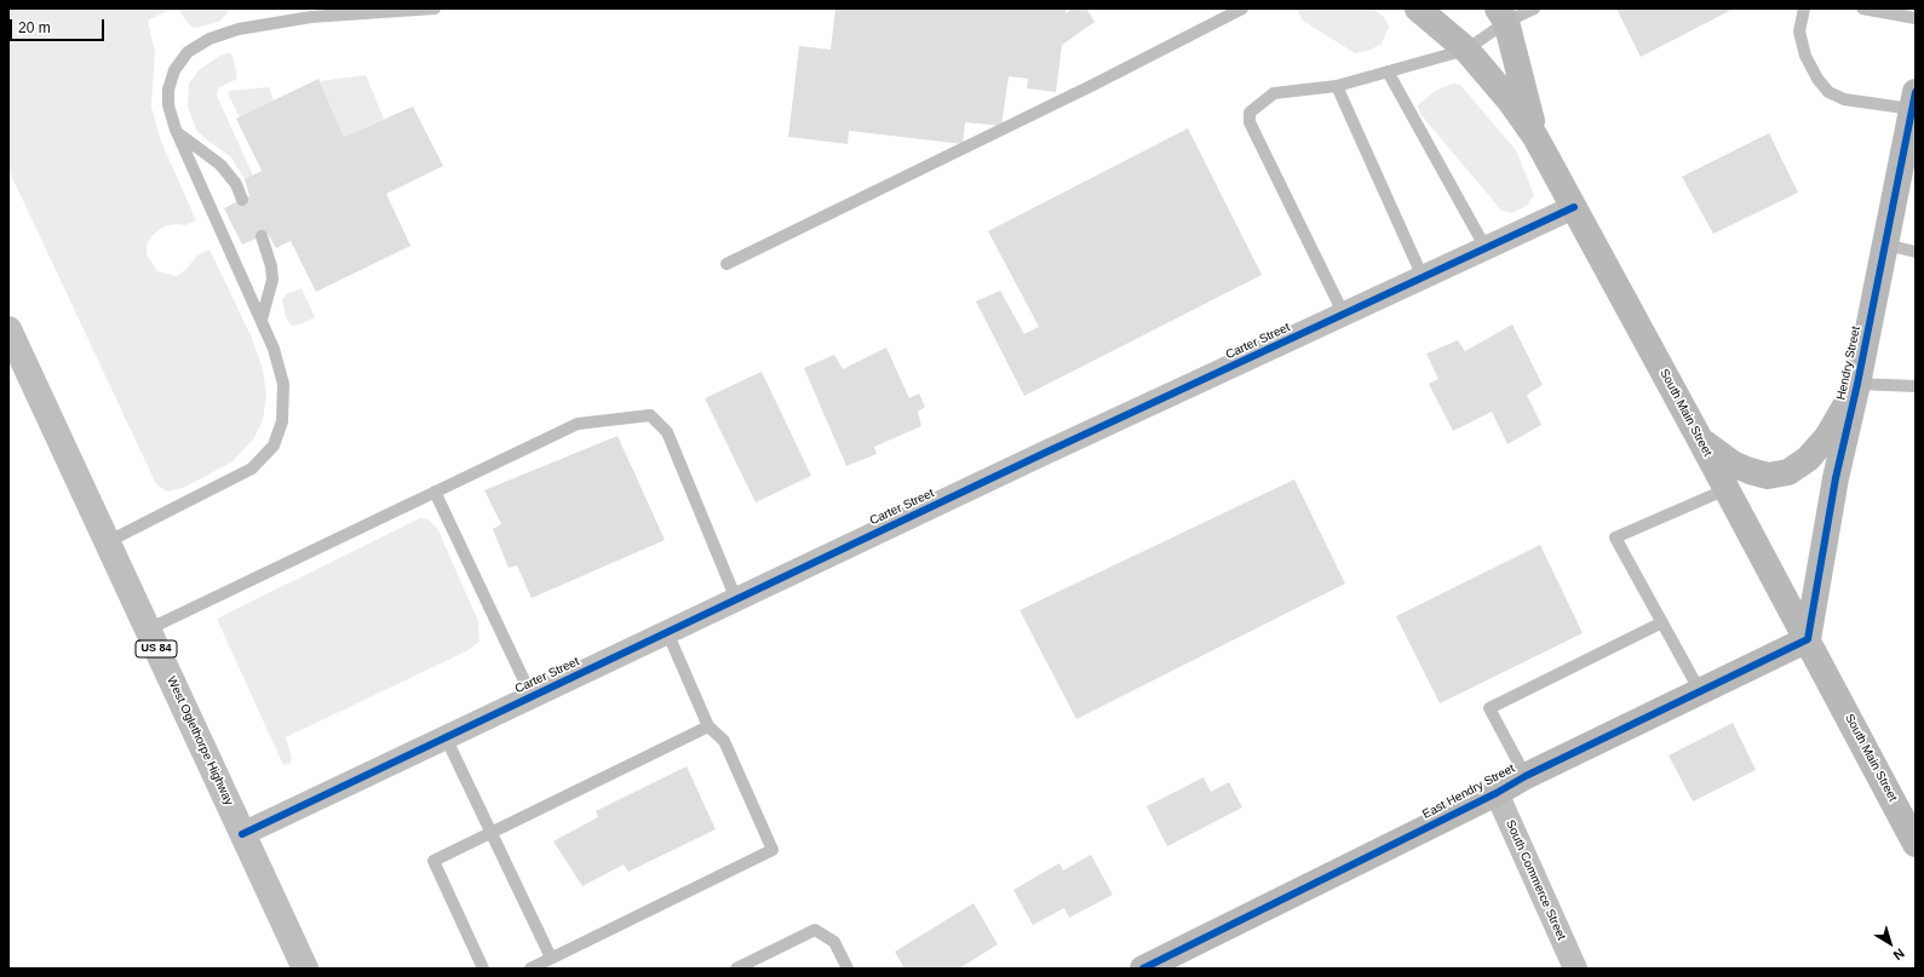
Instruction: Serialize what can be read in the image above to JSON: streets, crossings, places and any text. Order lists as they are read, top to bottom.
{
  "streets": {
    "highway": ["US 84", "West Oglethorpe Highway"],
    "main road": ["Hendry Street", "South Main Street", "East Hendry Street"],
    "street": ["Carter Street", "South Commerce Street"]
  },
  "crossings": [
    ["Carter Street", "South Main Street"],
    ["Carter Street", "West Oglethorpe Highway"],
    ["Hendry Street", "South Main Street"],
    ["Hendry Street", "East Hendry Street"],
    ["South Main Street", "East Hendry Street"],
    ["East Hendry Street", "South Commerce Street"]
  ],
  "scale_bar": "20 m",
  "north": "bottom right"
}
